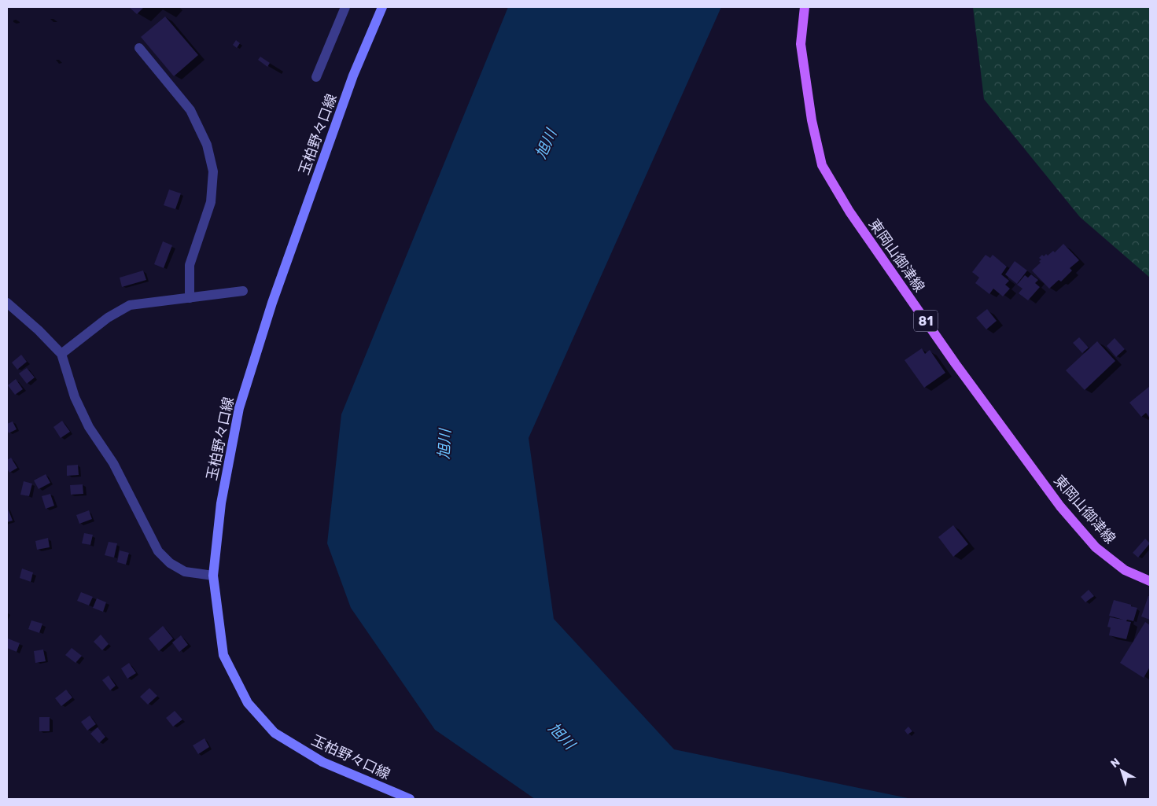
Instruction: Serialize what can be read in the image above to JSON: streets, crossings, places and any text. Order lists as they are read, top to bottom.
{
  "streets": {
    "main road": ["玉柏野々口線", "東岡山御津線", "81"]
  },
  "water": ["旭川"],
  "north": "top left"
}
